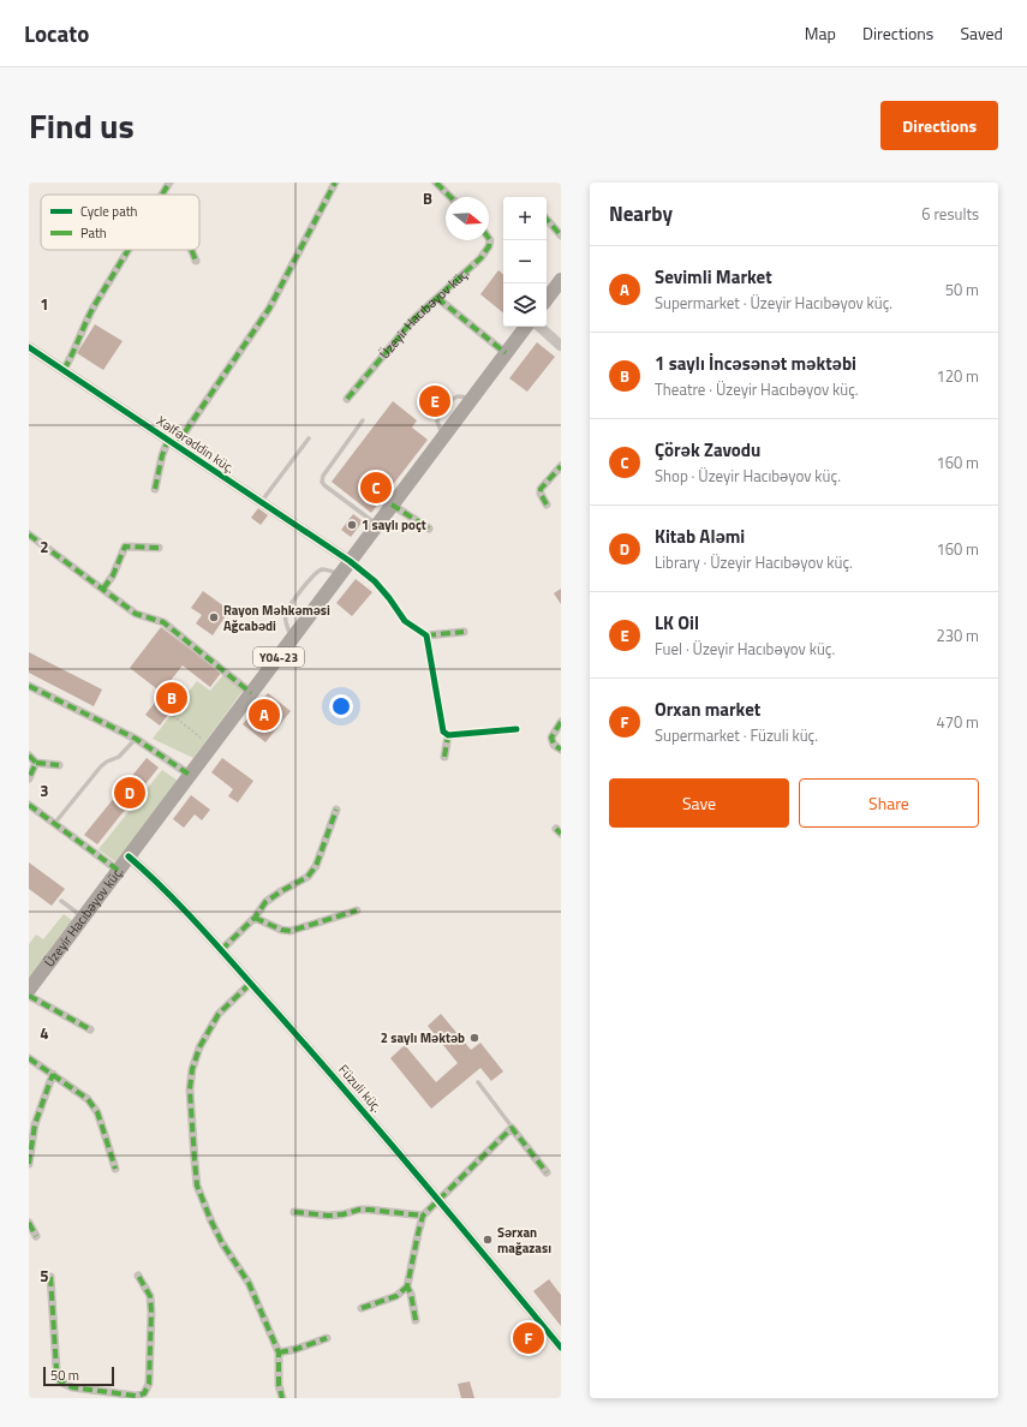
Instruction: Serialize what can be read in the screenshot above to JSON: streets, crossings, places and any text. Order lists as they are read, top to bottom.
{
  "streets": {
    "main road": ["Üzeyir Hacıbəyov küç.", "Y04-23"],
    "street": ["Xəlfərəddin küç.", "Füzuli küç."]
  },
  "crossings": [
    ["Üzeyir Hacıbəyov küç.", "Xəlfərəddin küç."],
    ["Üzeyir Hacıbəyov küç.", "Füzuli küç."]
  ],
  "places": [
    "1 saylı poçt",
    "Rayon Məhkəməsi Ağcabədi",
    "2 saylı Məktəb",
    "Sərxan mağazası"
  ],
  "legend": ["Cycle path", "Path"],
  "scale_bar": "50 m",
  "north": "right",
  "page": {
    "header": "Locato",
    "nav": ["Map", "Directions", "Saved"],
    "title": "Find us",
    "buttons": [
      "Directions",
      ["Save", "Share"]
    ],
    "heading": ["Nearby", "6 results"],
    "map_buttons": ["+", "−"],
    "list": [
      {
        "mark": "A",
        "name": "Sevimli Market",
        "note": "Supermarket · Üzeyir Hacıbəyov küç.",
        "value": "50 m"
      },
      {
        "mark": "B",
        "name": "1 saylı İncəsənət məktəbi",
        "note": "Theatre · Üzeyir Hacıbəyov küç.",
        "value": "120 m"
      },
      {
        "mark": "C",
        "name": "Çörək Zavodu",
        "note": "Shop · Üzeyir Hacıbəyov küç.",
        "value": "160 m"
      },
      {
        "mark": "D",
        "name": "Kitab Aləmi",
        "note": "Library · Üzeyir Hacıbəyov küç.",
        "value": "160 m"
      },
      {
        "mark": "E",
        "name": "LK Oil",
        "note": "Fuel · Üzeyir Hacıbəyov küç.",
        "value": "230 m"
      },
      {
        "mark": "F",
        "name": "Orxan market",
        "note": "Supermarket · Füzuli küç.",
        "value": "470 m"
      }
    ],
    "pins": [
      "E",
      "C",
      "B",
      "A",
      "D",
      "F"
    ],
    "scale": "50 m"
  },
  "grid": {
    "columns": ["B"],
    "rows": [
      "1",
      "2",
      "3",
      "4",
      "5"
    ]
  }
}
